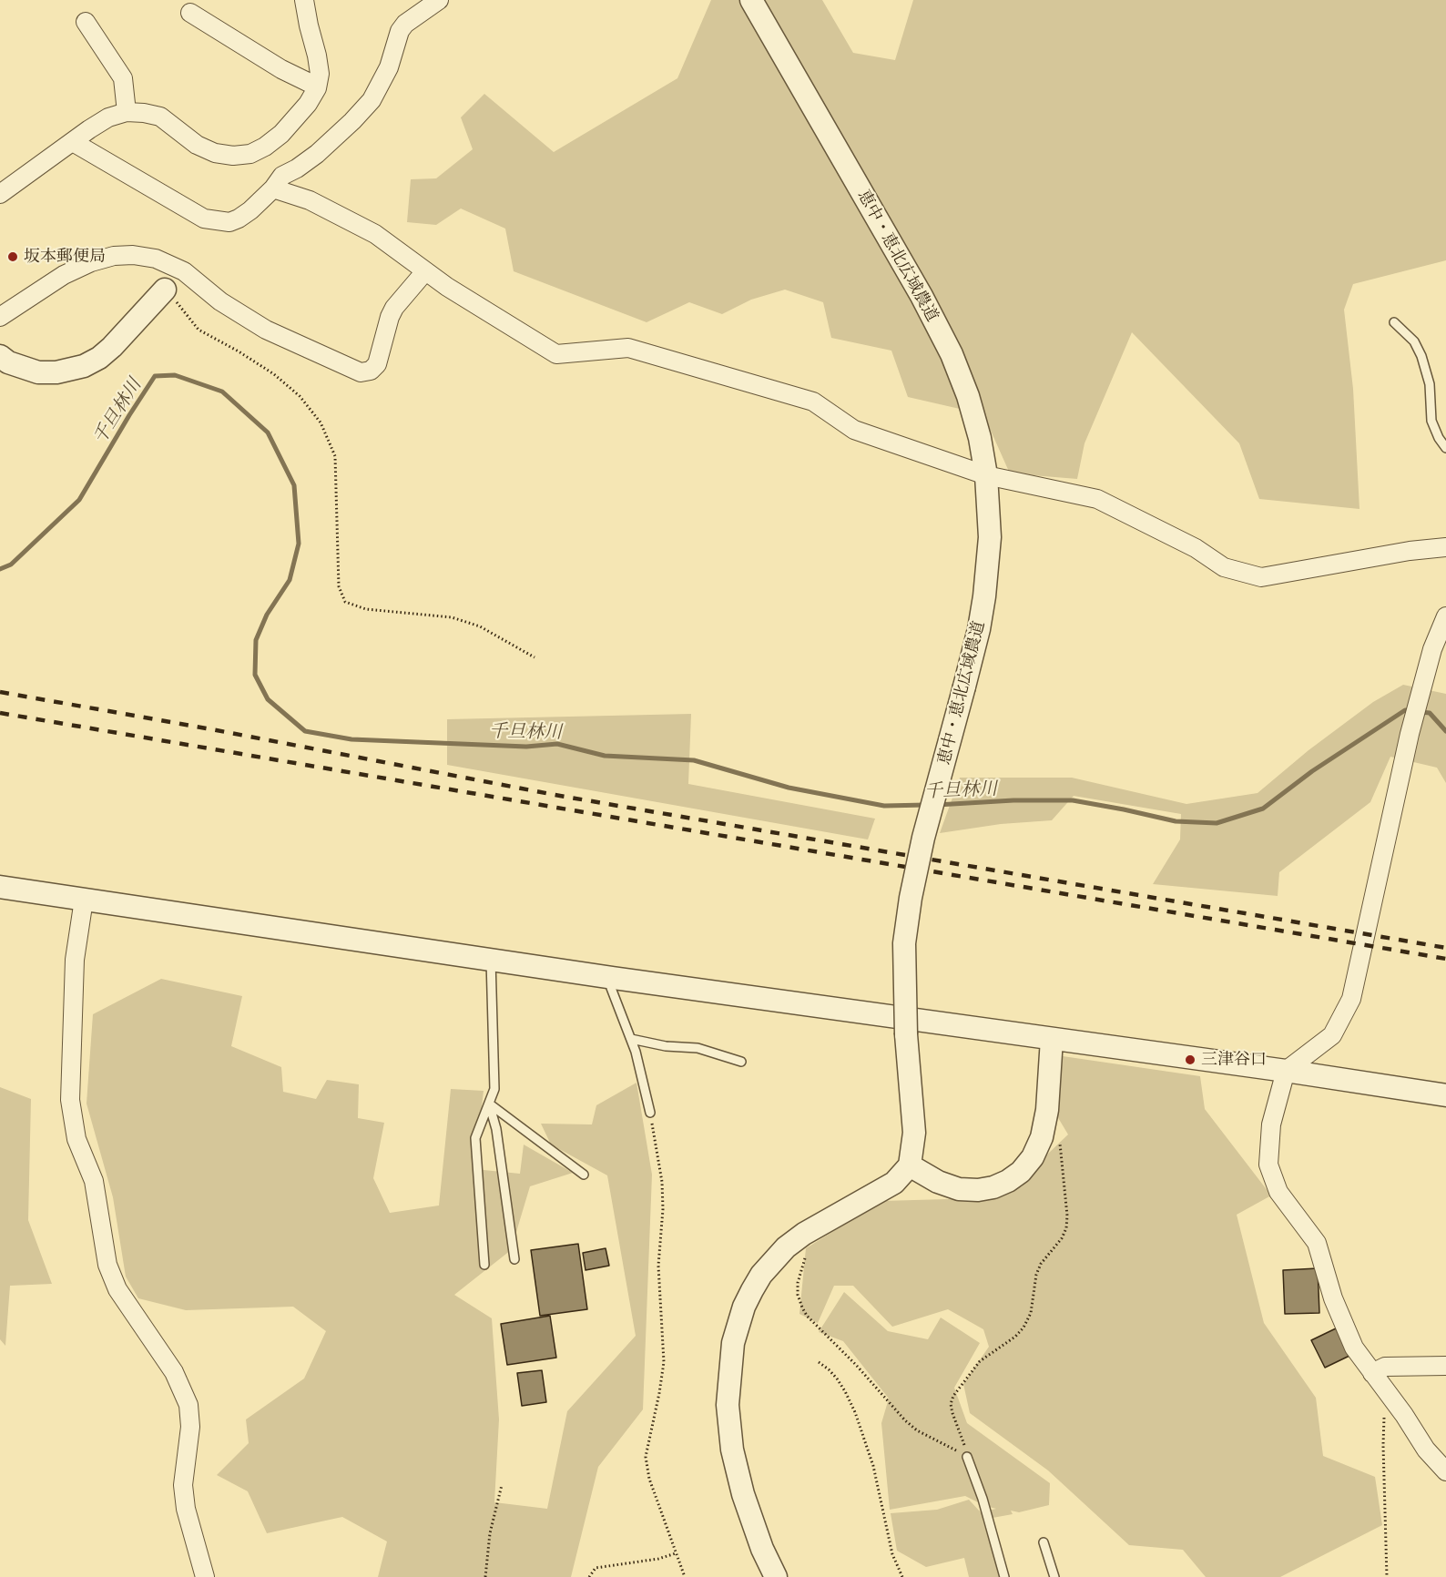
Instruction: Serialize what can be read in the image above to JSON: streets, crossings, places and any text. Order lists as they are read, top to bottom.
{
  "streets": {
    "street": ["恵中・恵北広域農道"]
  },
  "water": ["千旦林川"],
  "places": ["坂本郵便局", "三津谷口"]
}
